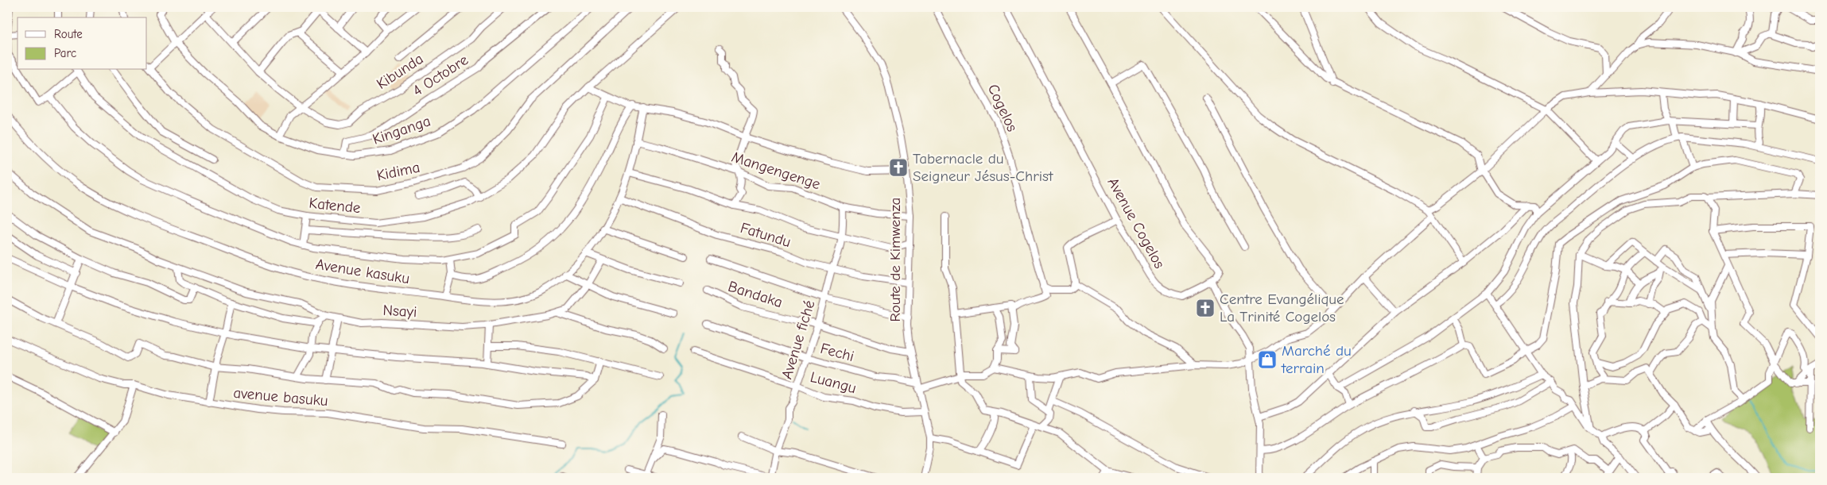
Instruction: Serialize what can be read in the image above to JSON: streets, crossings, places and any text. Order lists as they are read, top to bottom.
{
  "streets": {
    "street": [
      "Kibunda",
      "4 Octobre",
      "Cogelos",
      "Kinganga",
      "Mangengenge",
      "Kidima",
      "Katende",
      "Avenue Cogelos",
      "Fatundu",
      "Route de Kimwenza",
      "Avenue kasuku",
      "Bandaka",
      "Nsayi",
      "Avenue fiché",
      "Fechi",
      "Luangu",
      "avenue basuku"
    ]
  },
  "crossings": [
    ["4 Octobre", "Kinganga"],
    ["Mangengenge", "Route de Kimwenza"],
    ["Mangengenge", "Avenue kasuku"],
    ["Mangengenge", "Avenue fiché"],
    ["Fatundu", "Route de Kimwenza"],
    ["Fatundu", "Avenue kasuku"],
    ["Fatundu", "Avenue fiché"],
    ["Route de Kimwenza", "Bandaka"],
    ["Route de Kimwenza", "Fechi"],
    ["Route de Kimwenza", "Luangu"],
    ["Bandaka", "Avenue fiché"],
    ["Avenue fiché", "Fechi"],
    ["Avenue fiché", "Luangu"]
  ],
  "places": {
    "church": ["Tabernacle du Seigneur Jésus-Christ", "Centre Evangélique La Trinité Cogelos"],
    "shop": ["Marché du terrain"]
  },
  "legend": ["Route", "Parc"]
}
